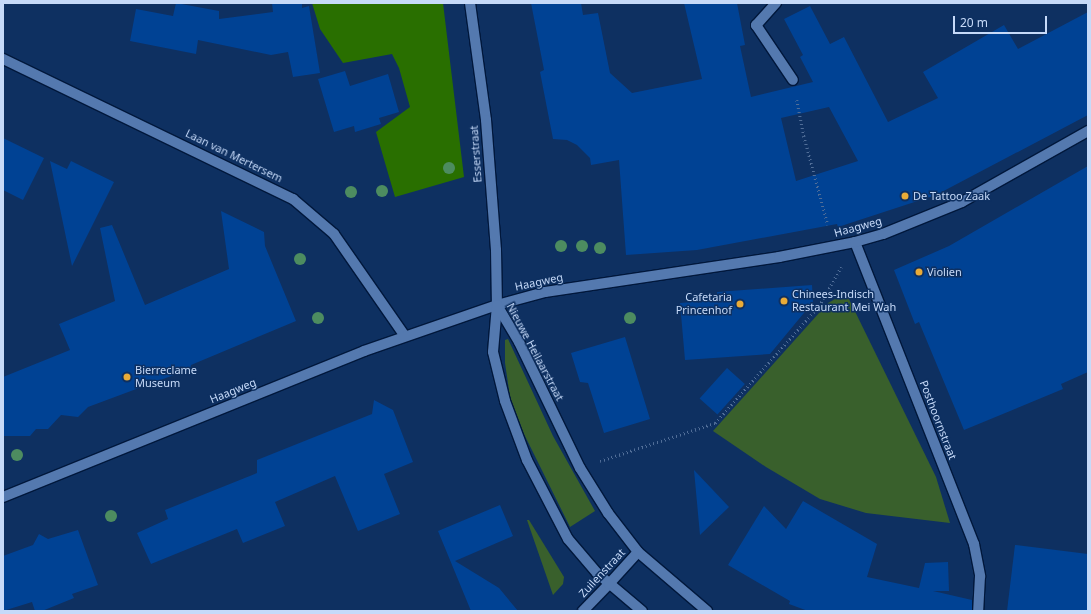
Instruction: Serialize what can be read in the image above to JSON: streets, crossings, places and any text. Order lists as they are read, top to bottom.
{
  "streets": {
    "street": [
      "Esserstraat",
      "Laan van Mertersem",
      "Haagweg",
      "Nieuwe Heilaarstraat",
      "Posthoornstraat",
      "Zuilenstraat"
    ]
  },
  "crossings": [
    ["Esserstraat", "Haagweg"],
    ["Esserstraat", "Nieuwe Heilaarstraat"],
    ["Laan van Mertersem", "Haagweg"],
    ["Haagweg", "Nieuwe Heilaarstraat"],
    ["Haagweg", "Posthoornstraat"],
    ["Nieuwe Heilaarstraat", "Zuilenstraat"]
  ],
  "places": [
    "De Tattoo Zaak",
    "Violien",
    "Chinees-Indisch Restaurant Mei Wah",
    "Cafetaria Princenhof",
    "Bierreclame Museum"
  ],
  "scale_bar": "20 m"
}
